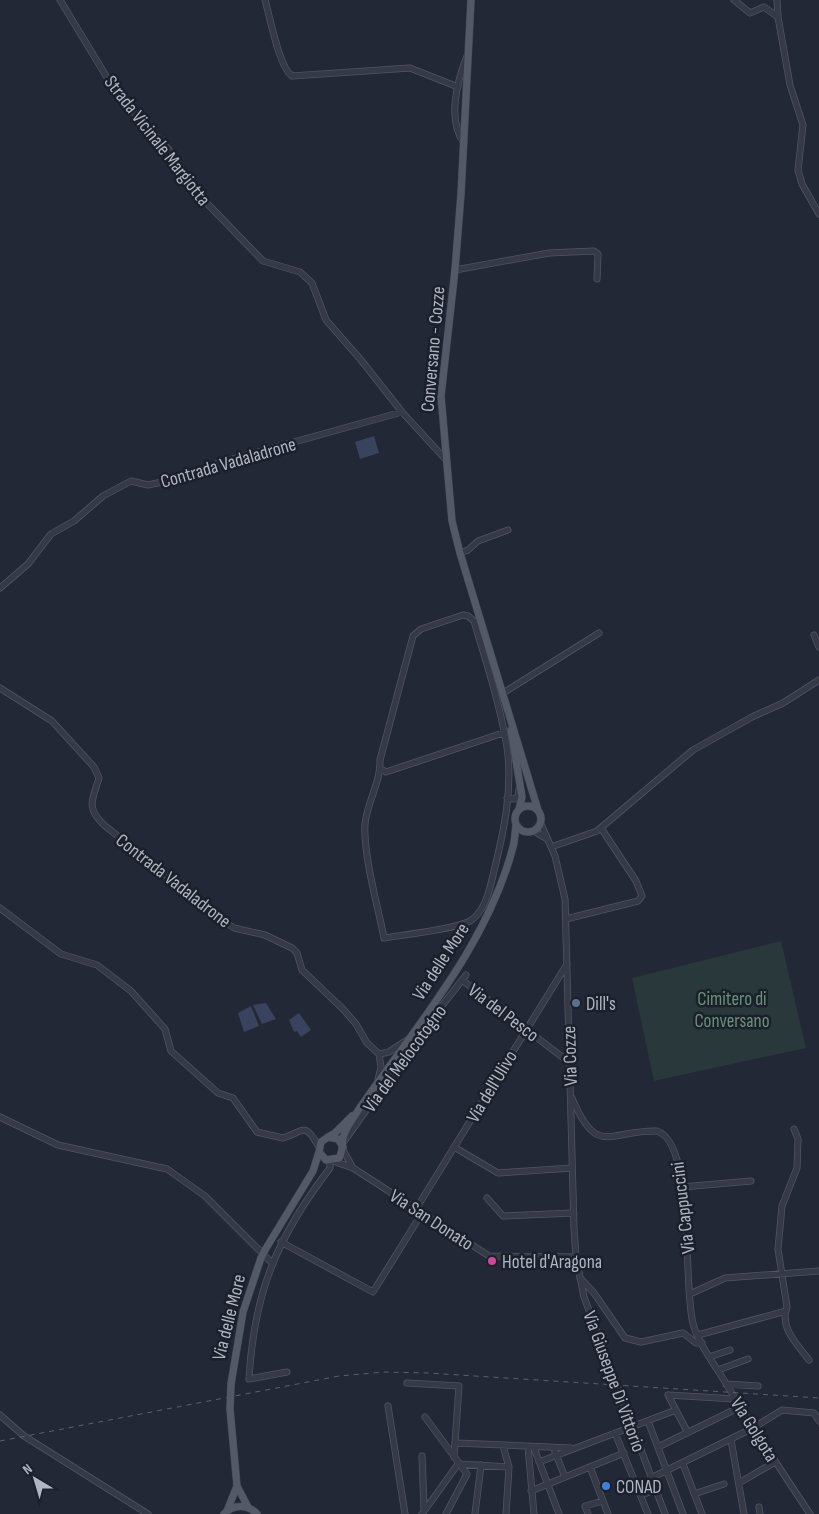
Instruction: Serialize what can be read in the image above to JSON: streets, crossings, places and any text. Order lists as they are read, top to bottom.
{
  "streets": {
    "main road": ["Conversano - Cozze", "Via delle More"],
    "street": [
      "Strada Vicinale Margiotta",
      "Contrada Vadaladrone",
      "Via del Pesco",
      "Via Cozze",
      "Via del Melocotogno",
      "Via dell'Ulivo",
      "Via Cappuccini",
      "Via San Donato",
      "Via Giuseppe Di Vittorio",
      "Via Golgota"
    ]
  },
  "crossings": [
    ["Strada Vicinale Margiotta", "Conversano - Cozze"],
    ["Strada Vicinale Margiotta", "Contrada Vadaladrone"],
    ["Via del Pesco", "Via Cozze"],
    ["Via del Pesco", "Via del Melocotogno"],
    ["Via del Pesco", "Via dell'Ulivo"],
    ["Via Cozze", "Via dell'Ulivo"],
    ["Via Cozze", "Via Cappuccini"],
    ["Via Cozze", "Via San Donato"],
    ["Via Cozze", "Via Giuseppe Di Vittorio"],
    ["Via dell'Ulivo", "Via San Donato"],
    ["Via Cappuccini", "Via Golgota"]
  ],
  "parks": ["Cimitero di Conversano"],
  "places": ["Dill's", "Hotel d'Aragona", "CONAD"],
  "north": "top left"
}
